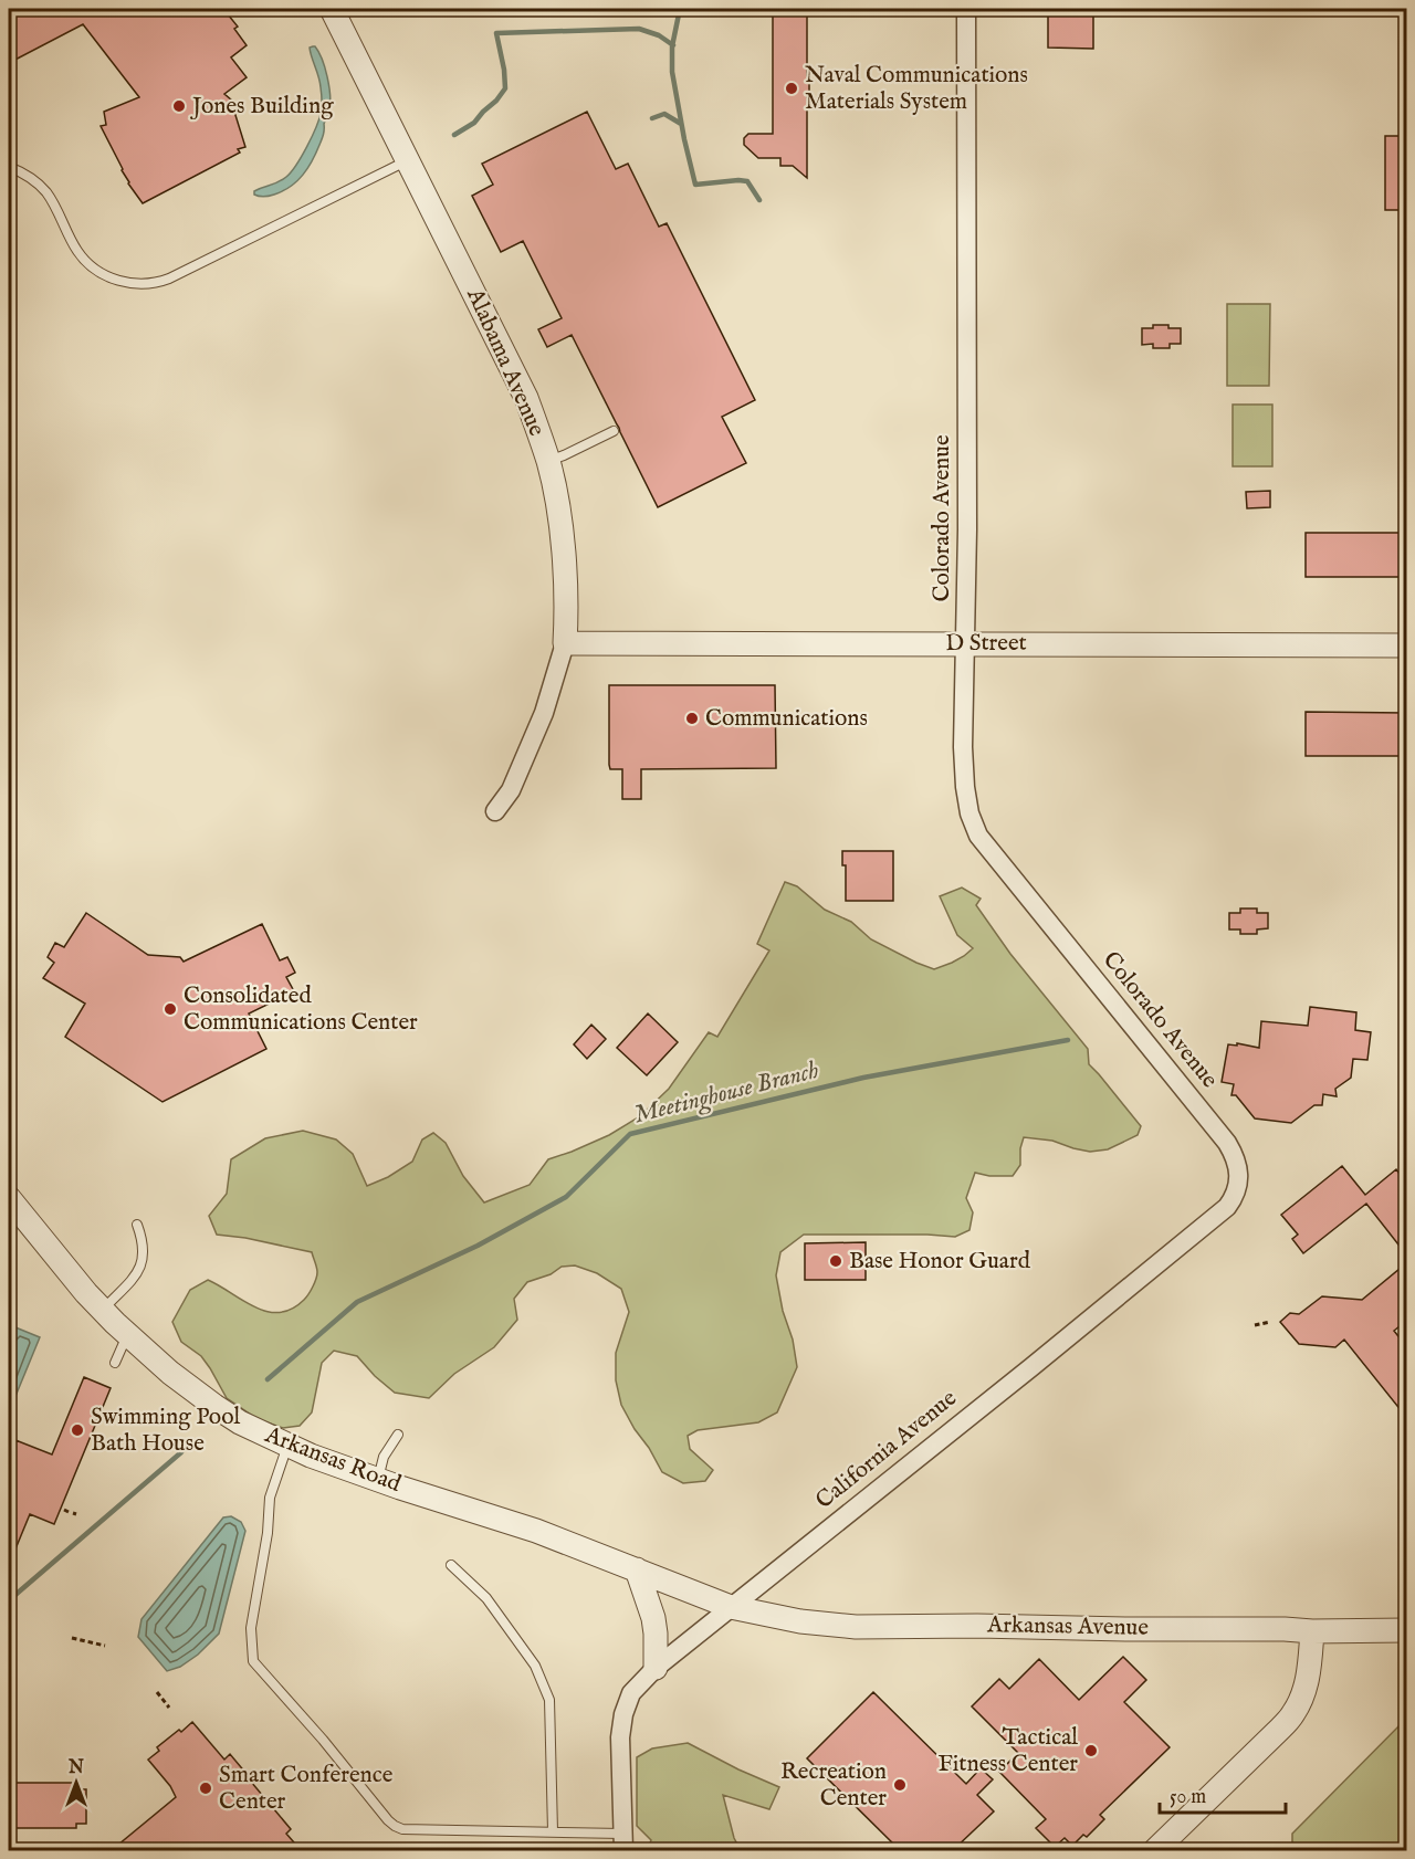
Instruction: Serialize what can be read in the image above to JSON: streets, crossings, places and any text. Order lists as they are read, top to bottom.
{
  "streets": {
    "street": [
      "Alabama Avenue",
      "Colorado Avenue",
      "D Street",
      "California Avenue",
      "Arkansas Road",
      "Arkansas Avenue"
    ]
  },
  "crossings": [
    ["Alabama Avenue", "D Street"],
    ["Colorado Avenue", "D Street"],
    ["Colorado Avenue", "California Avenue"],
    ["California Avenue", "Arkansas Road"],
    ["California Avenue", "Arkansas Avenue"],
    ["Arkansas Road", "Arkansas Avenue"]
  ],
  "water": ["Meetinghouse Branch"],
  "places": [
    "Naval Communications Materials System",
    "Jones Building",
    "Communications",
    "Consolidated Communications Center",
    "Base Honor Guard",
    "Swimming Pool Bath House",
    "Tactical Fitness Center",
    "Recreation Center",
    "Smart Conference Center"
  ],
  "scale_bar": "50 m",
  "north": "top"
}
